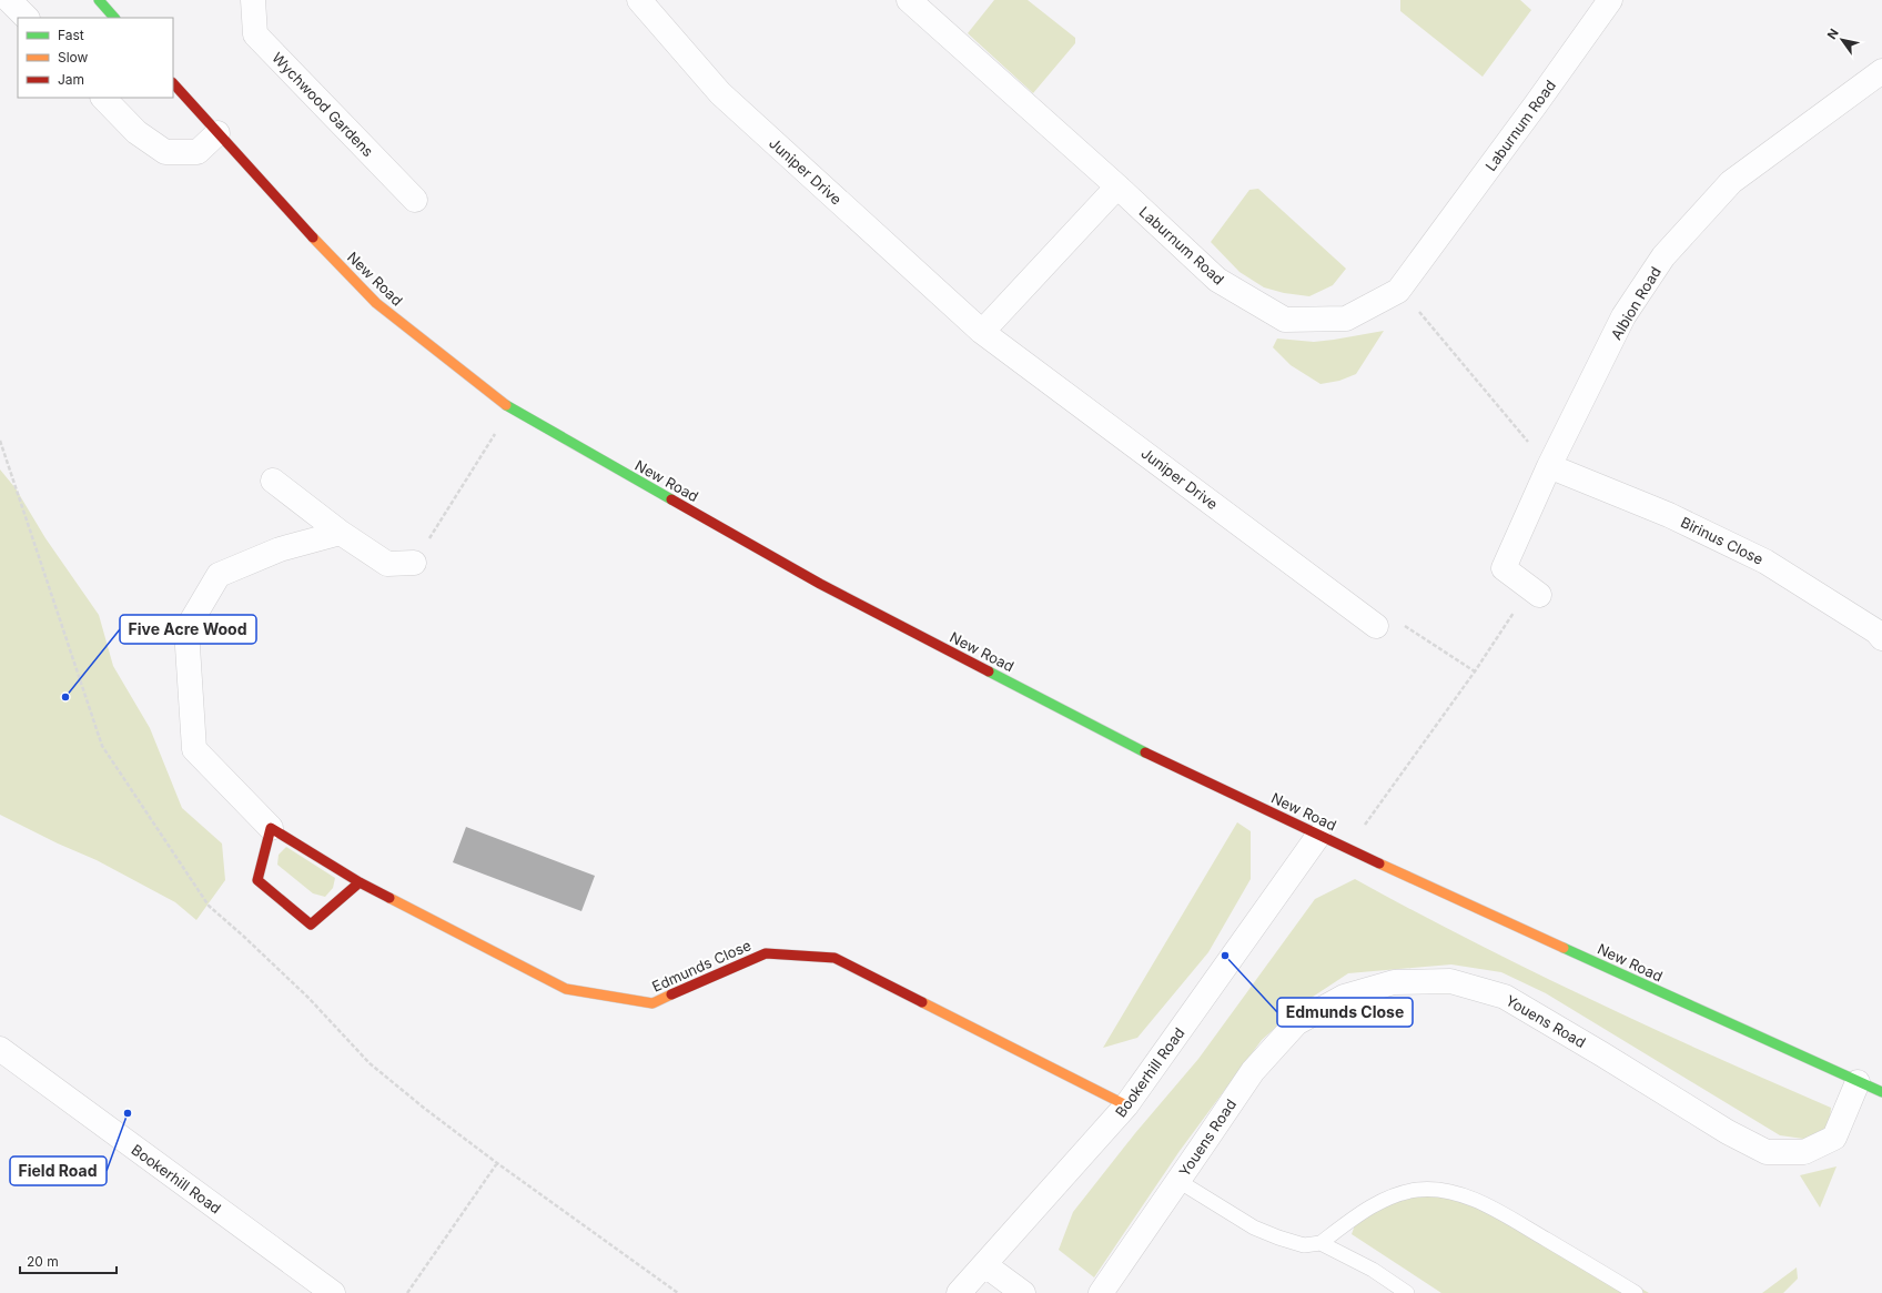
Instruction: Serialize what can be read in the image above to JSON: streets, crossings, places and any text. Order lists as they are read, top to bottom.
{
  "streets": {
    "main road": ["New Road", "Edmunds Close"],
    "street": [
      "Wychwood Gardens",
      "Laburnum Road",
      "Juniper Drive",
      "Albion Road",
      "Birinus Close",
      "Youens Road",
      "Bookerhill Road"
    ]
  },
  "crossings": [
    ["New Road", "Youens Road"],
    ["New Road", "Bookerhill Road"],
    ["Albion Road", "Birinus Close"],
    ["Edmunds Close", "Bookerhill Road"]
  ],
  "places": ["Five Acre Wood", "Edmunds Close", "Field Road"],
  "legend": ["Fast", "Slow", "Jam"],
  "scale_bar": "20 m",
  "north": "top left"
}
